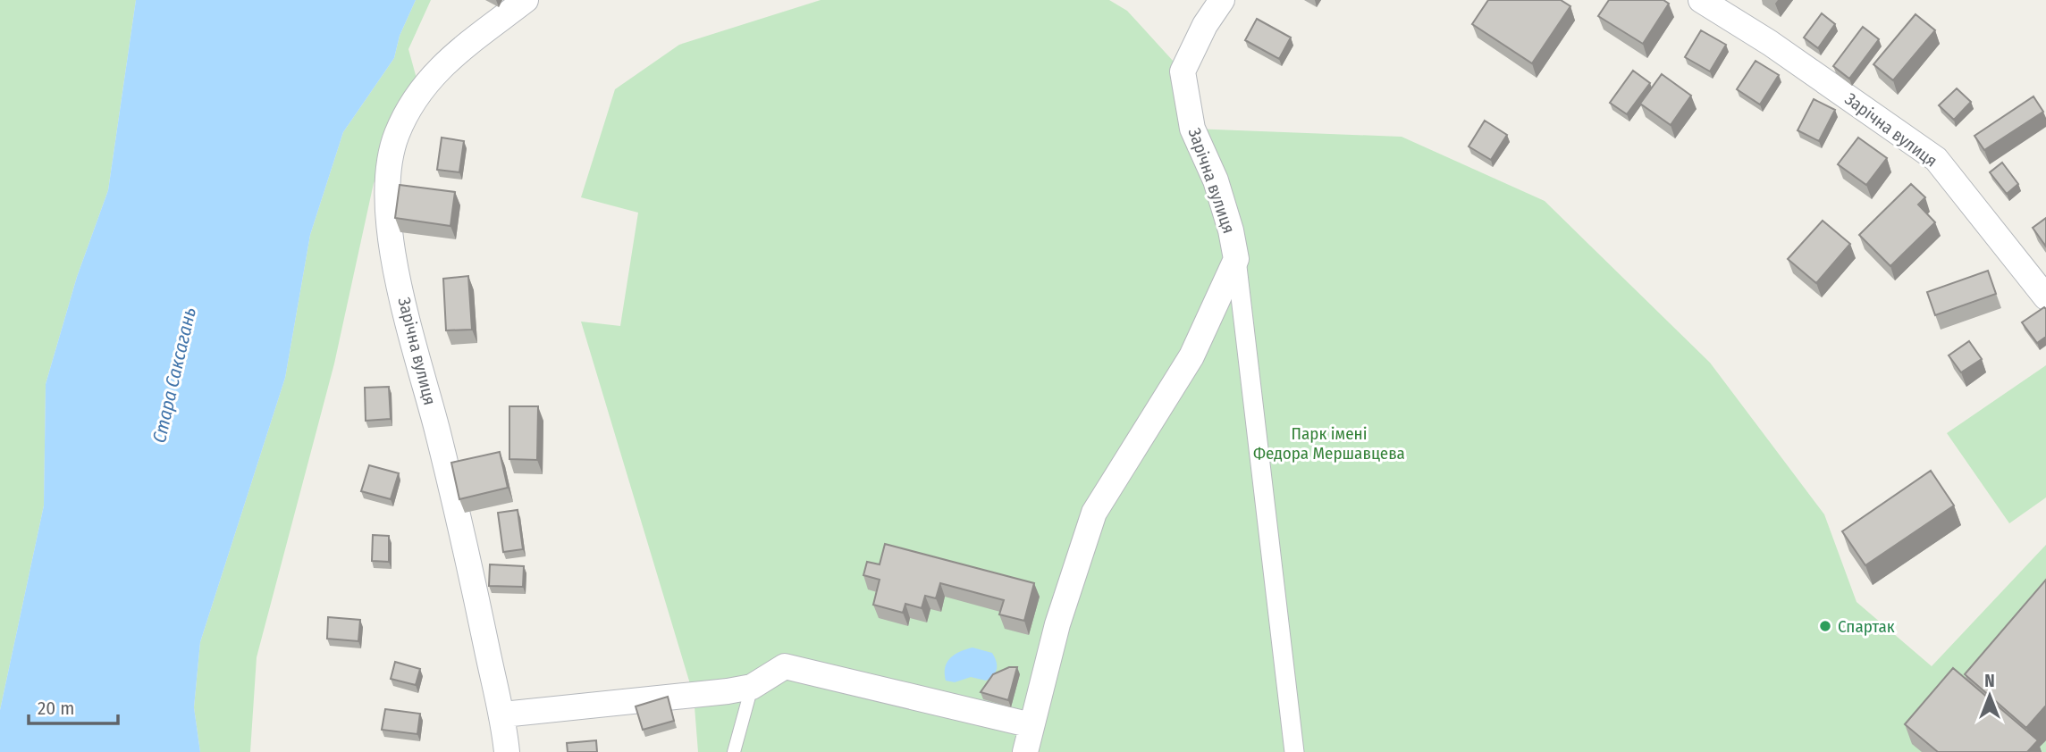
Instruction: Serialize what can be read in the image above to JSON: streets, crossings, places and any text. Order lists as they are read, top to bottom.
{
  "streets": {
    "street": ["Зарічна вулиця"]
  },
  "water": ["Стара Саксагань"],
  "parks": ["Парк імені Федора Мершавцева"],
  "places": ["Спартак"],
  "scale_bar": "20 m",
  "north": "top"
}
